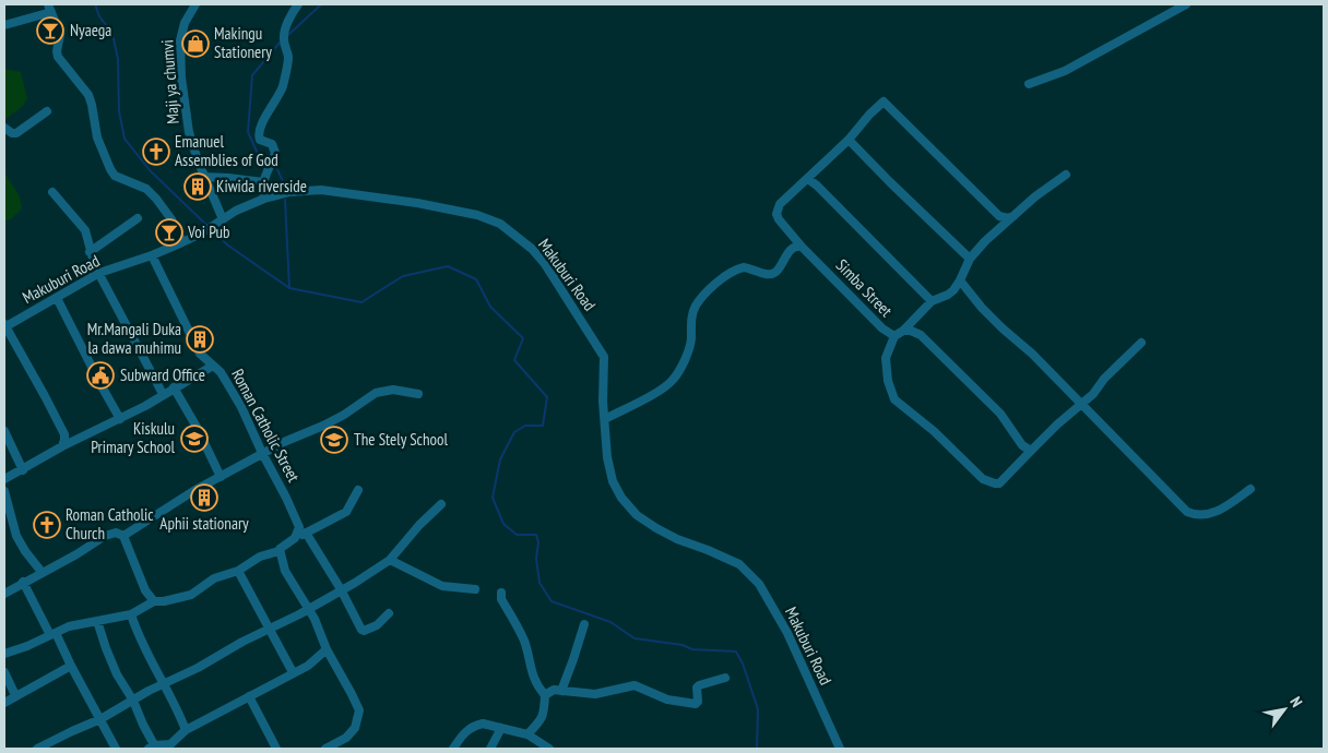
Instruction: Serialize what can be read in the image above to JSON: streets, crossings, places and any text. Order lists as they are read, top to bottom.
{
  "streets": {
    "street": [
      "Maji ya chumvi",
      "Makuburi Road",
      "Simba Street",
      "Roman Catholic Street"
    ]
  },
  "crossings": [
    ["Maji ya chumvi", "Makuburi Road"],
    ["Makuburi Road", "Roman Catholic Street"]
  ],
  "places": {
    "bar": ["Nyaega", "Voi Pub"],
    "shop": ["Makingu Stationery"],
    "church": ["Emanuel Assemblies of God", "Roman Catholic Church"],
    "building": ["Kiwida riverside", "Mr.Mangali Duka la dawa muhimu", "Aphii stationary"],
    "public building": ["Subward Office"],
    "school or university": ["Kiskulu Primary School", "The Stely School"]
  },
  "north": "top right"
}
